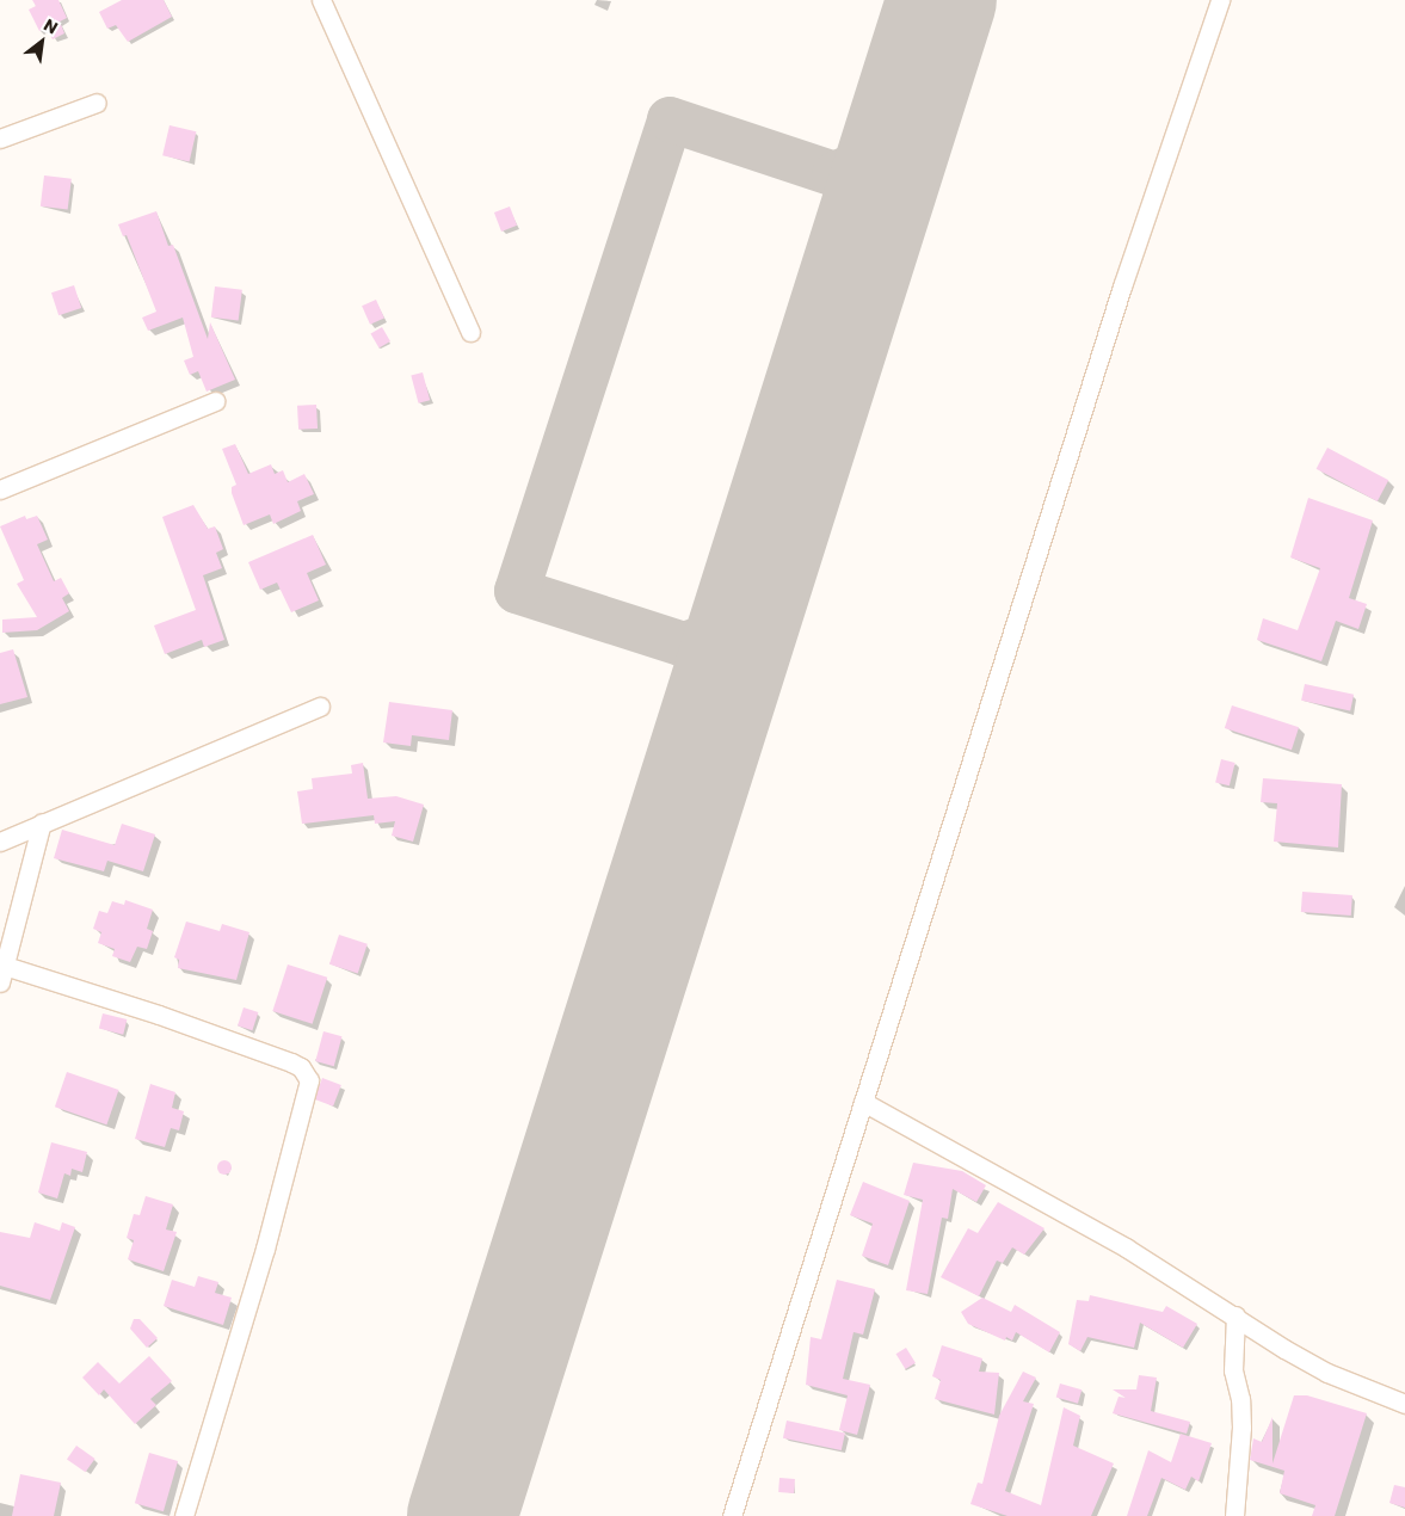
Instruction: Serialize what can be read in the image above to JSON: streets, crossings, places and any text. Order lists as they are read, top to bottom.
{
  "north": "top right"
}
